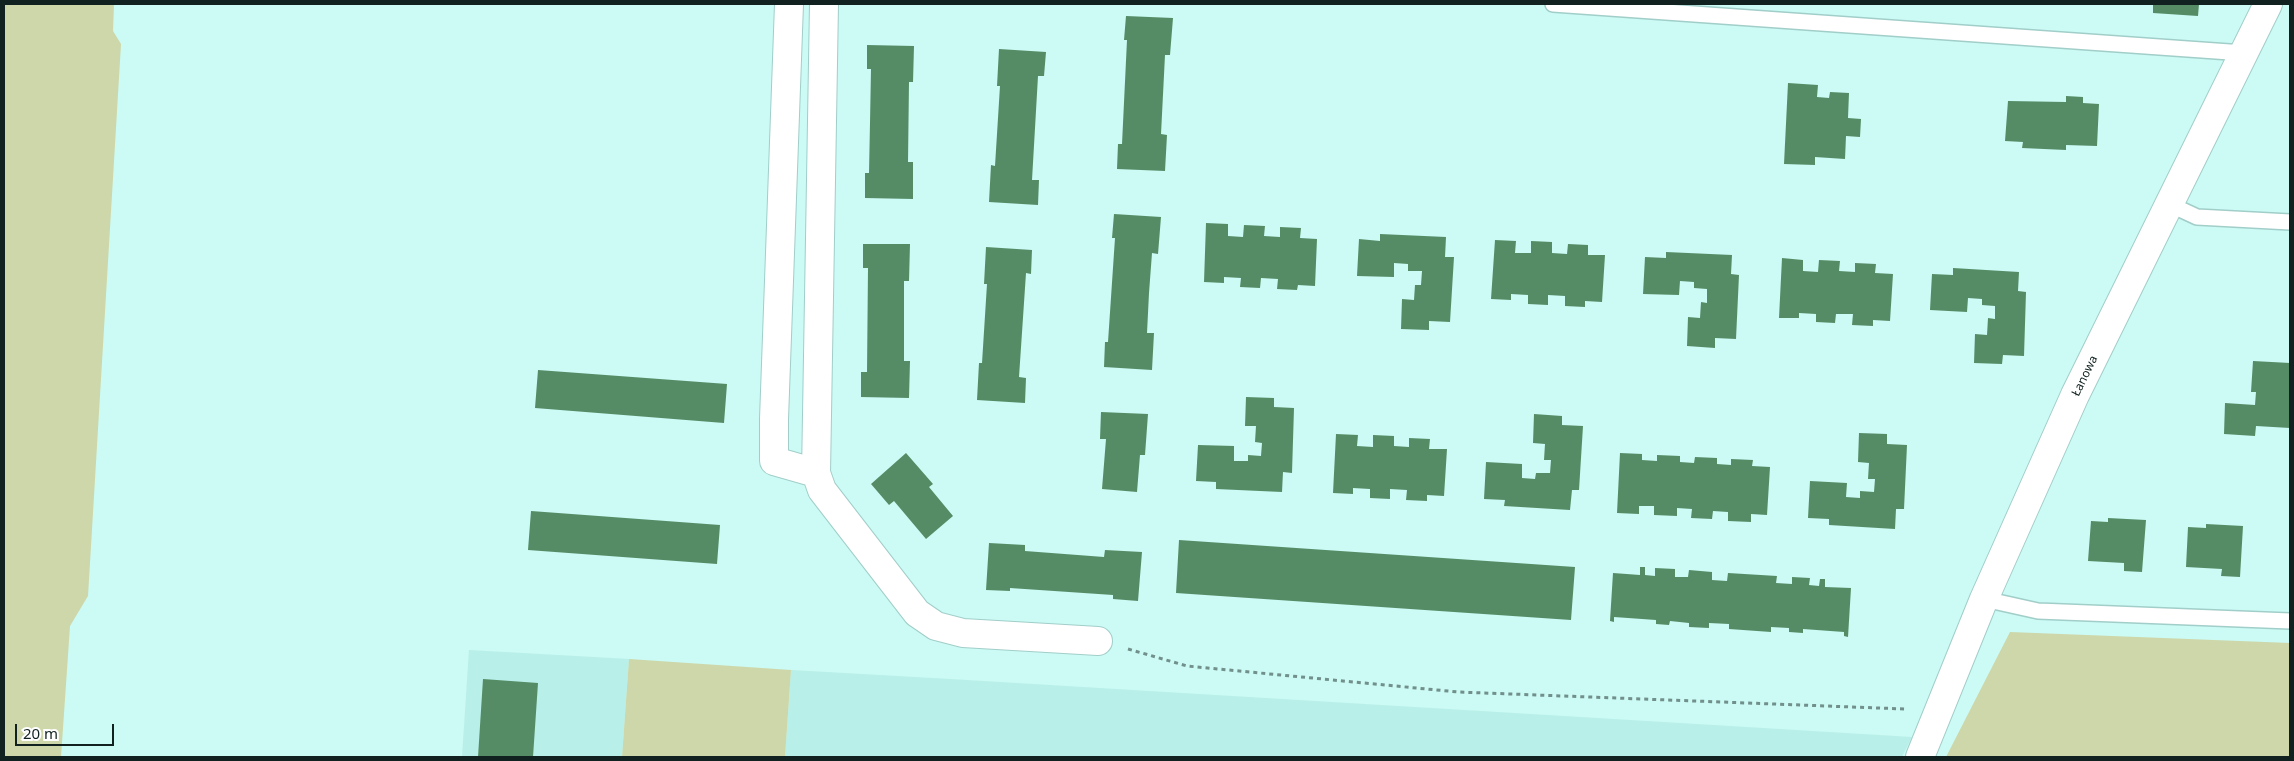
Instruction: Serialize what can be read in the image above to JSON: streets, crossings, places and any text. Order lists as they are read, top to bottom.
{
  "streets": {
    "street": ["Łanowa"]
  },
  "scale_bar": "20 m"
}
